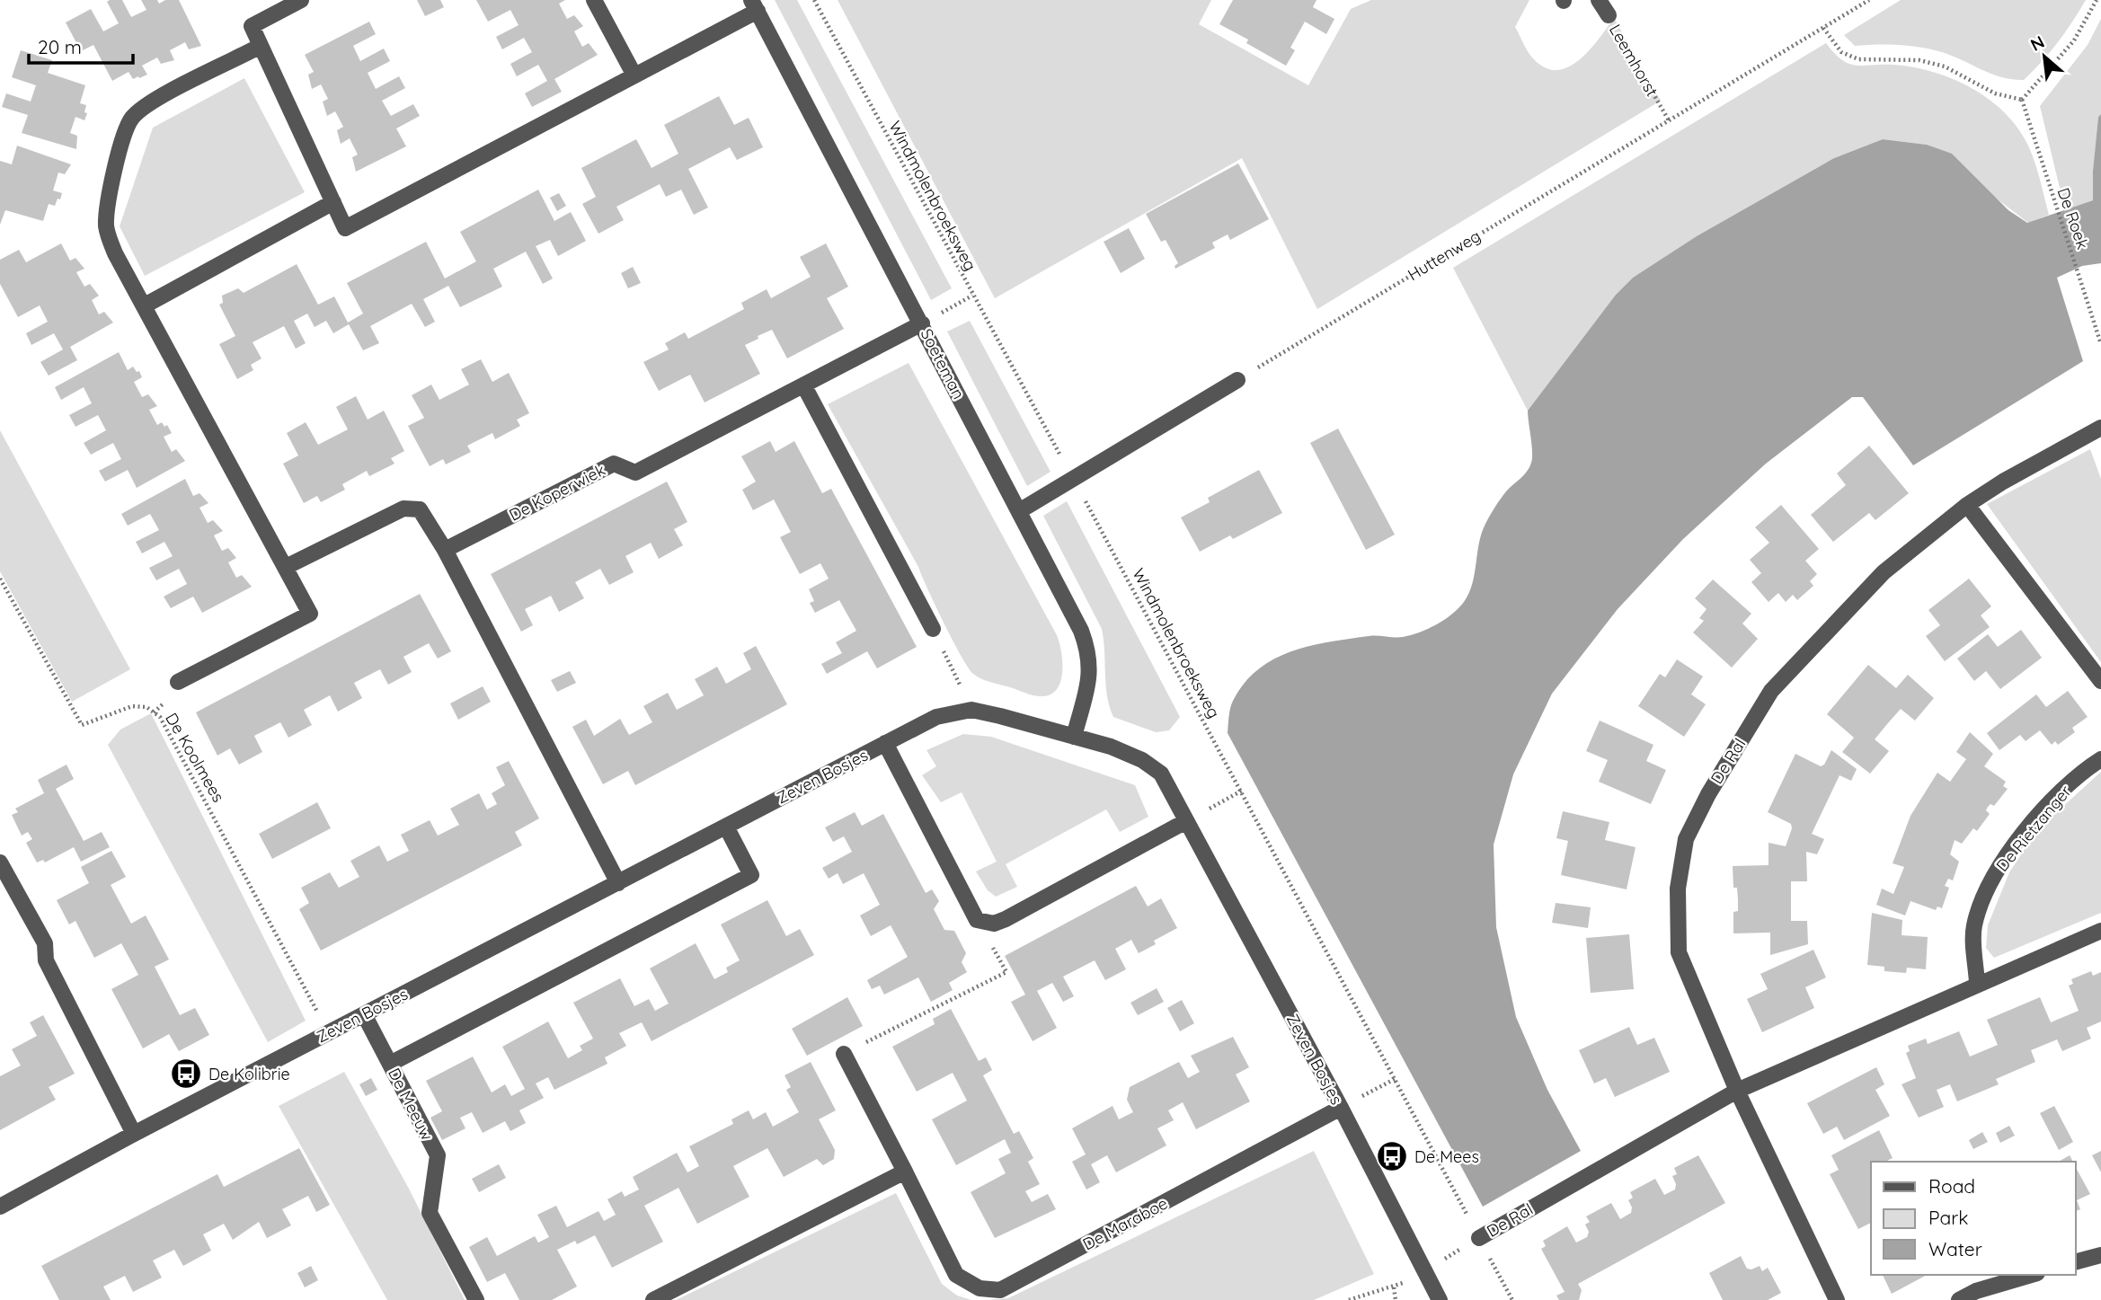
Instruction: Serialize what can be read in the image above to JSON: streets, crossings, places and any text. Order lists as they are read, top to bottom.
{
  "streets": {
    "street": [
      "Leemhorst",
      "Soeteman",
      "De Koperwiek",
      "De Ral",
      "Zeven Bosjes",
      "De Rietzanger",
      "De Meeuw",
      "De Maraboe"
    ],
    "path": [
      "Windmolenbroeksweg",
      "De Roek",
      "Huttenweg",
      "De Koolmees"
    ]
  },
  "crossings": [
    ["Leemhorst", "Huttenweg"],
    ["Windmolenbroeksweg", "De Ral"],
    ["Soeteman", "De Koperwiek"],
    ["Soeteman", "Zeven Bosjes"],
    ["De Koolmees", "Zeven Bosjes"],
    ["Zeven Bosjes", "De Meeuw"],
    ["Zeven Bosjes", "De Maraboe"]
  ],
  "places": {
    "bus stop": ["De Kolibrie", "De Mees"]
  },
  "legend": ["Road", "Park", "Water"],
  "scale_bar": "20 m",
  "north": "top left"
}
